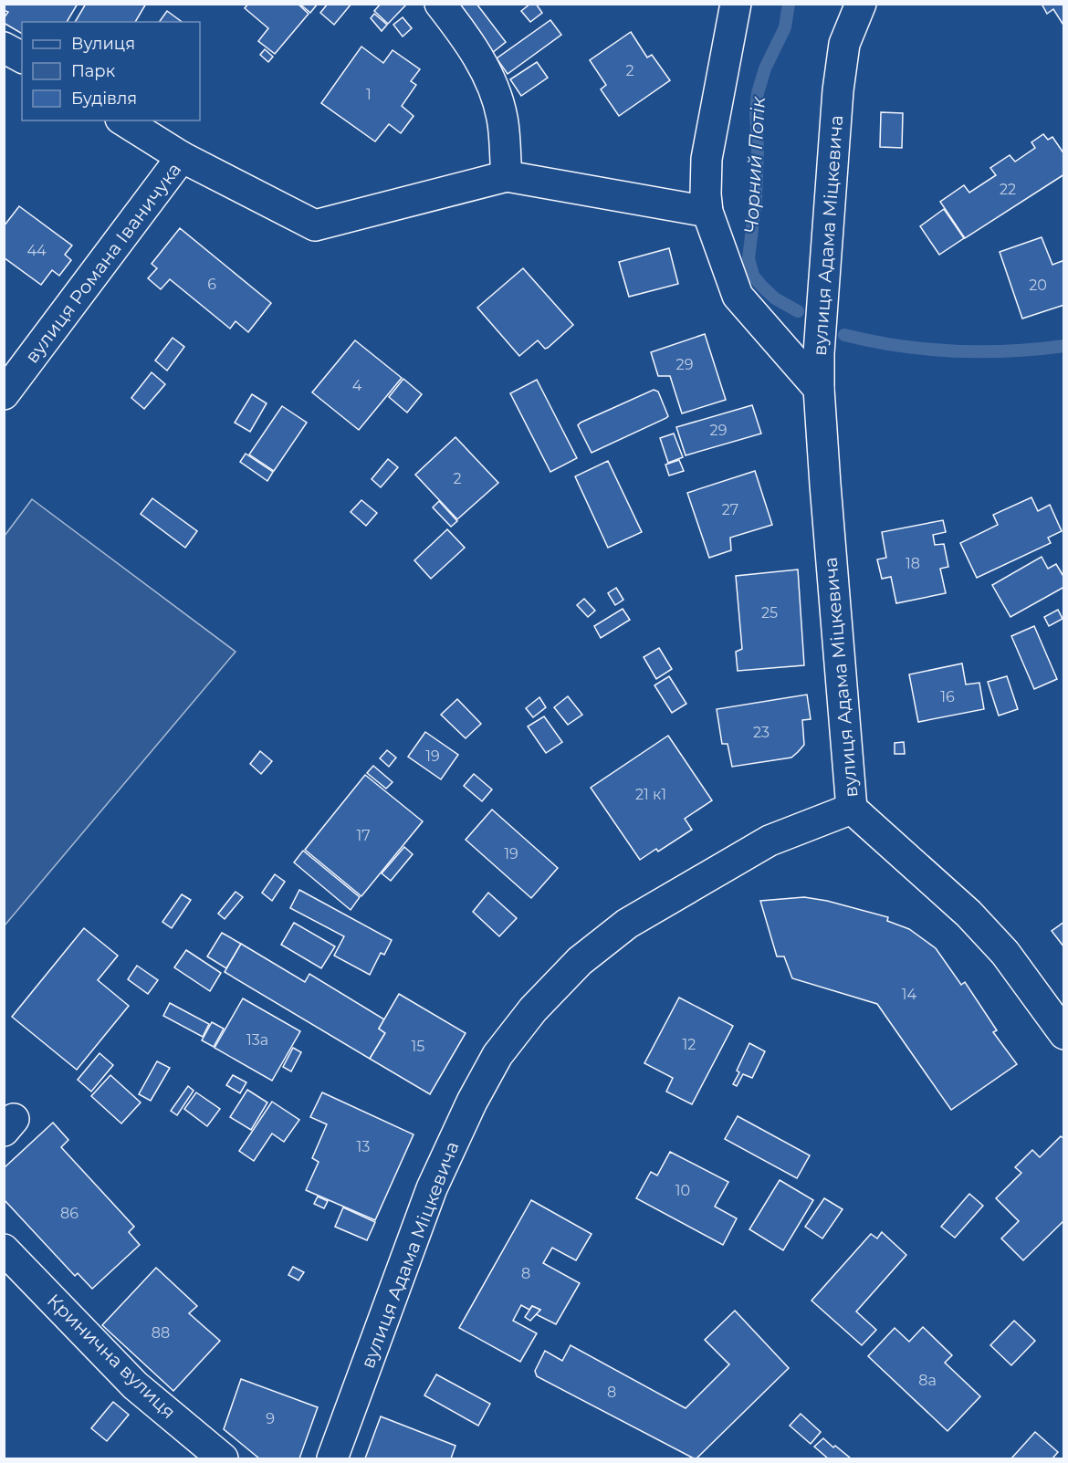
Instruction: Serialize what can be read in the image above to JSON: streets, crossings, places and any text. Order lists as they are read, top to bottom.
{
  "streets": {
    "street": ["вулиця Адама Міцкевича", "вулиця Романа Іваничука", "Кринична вулиця"]
  },
  "water": ["Чорний Потік"],
  "house_numbers": [
    "2",
    "1",
    "22",
    "44",
    "6",
    "20",
    "29",
    "4",
    "29",
    "2",
    "27",
    "18",
    "25",
    "16",
    "23",
    "19",
    "21 к1",
    "17",
    "19",
    "14",
    "13а",
    "12",
    "15",
    "13",
    "10",
    "86",
    "8",
    "88",
    "8а",
    "8",
    "9"
  ],
  "legend": ["Вулиця", "Парк", "Будівля"]
}
